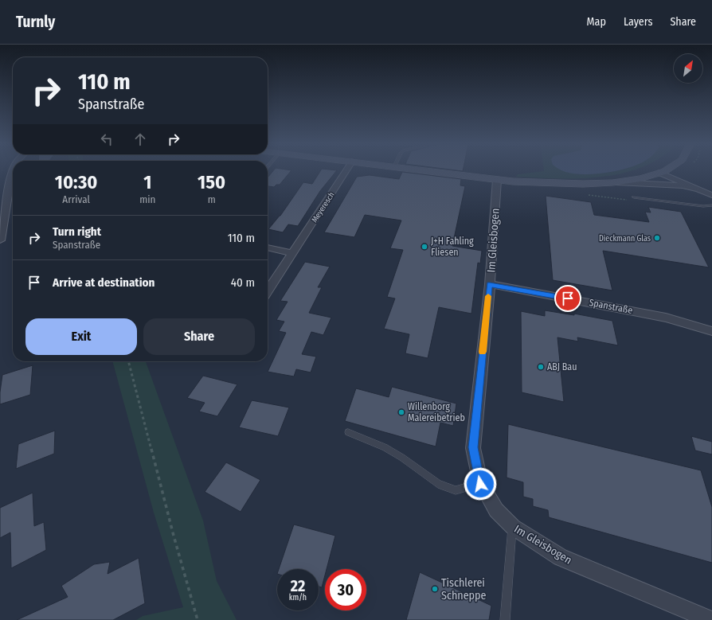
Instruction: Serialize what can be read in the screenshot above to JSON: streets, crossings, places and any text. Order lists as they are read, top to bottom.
{
  "streets": {
    "street": ["Meyeresch", "Im Gleisbogen", "Spanstraße"]
  },
  "crossings": [
    ["Im Gleisbogen", "Spanstraße"]
  ],
  "places": [
    "Dieckmann Glas",
    "J+H Fahling Fliesen",
    "ABJ Bau",
    "Willenborg Malereibetrieb",
    "Tischlerei Schneppe"
  ],
  "north": "top right",
  "page": {
    "header": "Turnly",
    "nav": ["Map", "Layers", "Share"],
    "turn": ["110 m", "Spanstraße"],
    "eta": [
      "10:30",
      "Arrival",
      "1",
      "min",
      "150",
      "m"
    ],
    "list": [
      {
        "name": "Turn right",
        "note": "Spanstraße",
        "value": "110 m"
      },
      {
        "name": "Arrive at destination",
        "value": "40 m"
      }
    ],
    "buttons": ["Exit", "Share"],
    "speed": "22 km/h",
    "limit": "30"
  }
}
